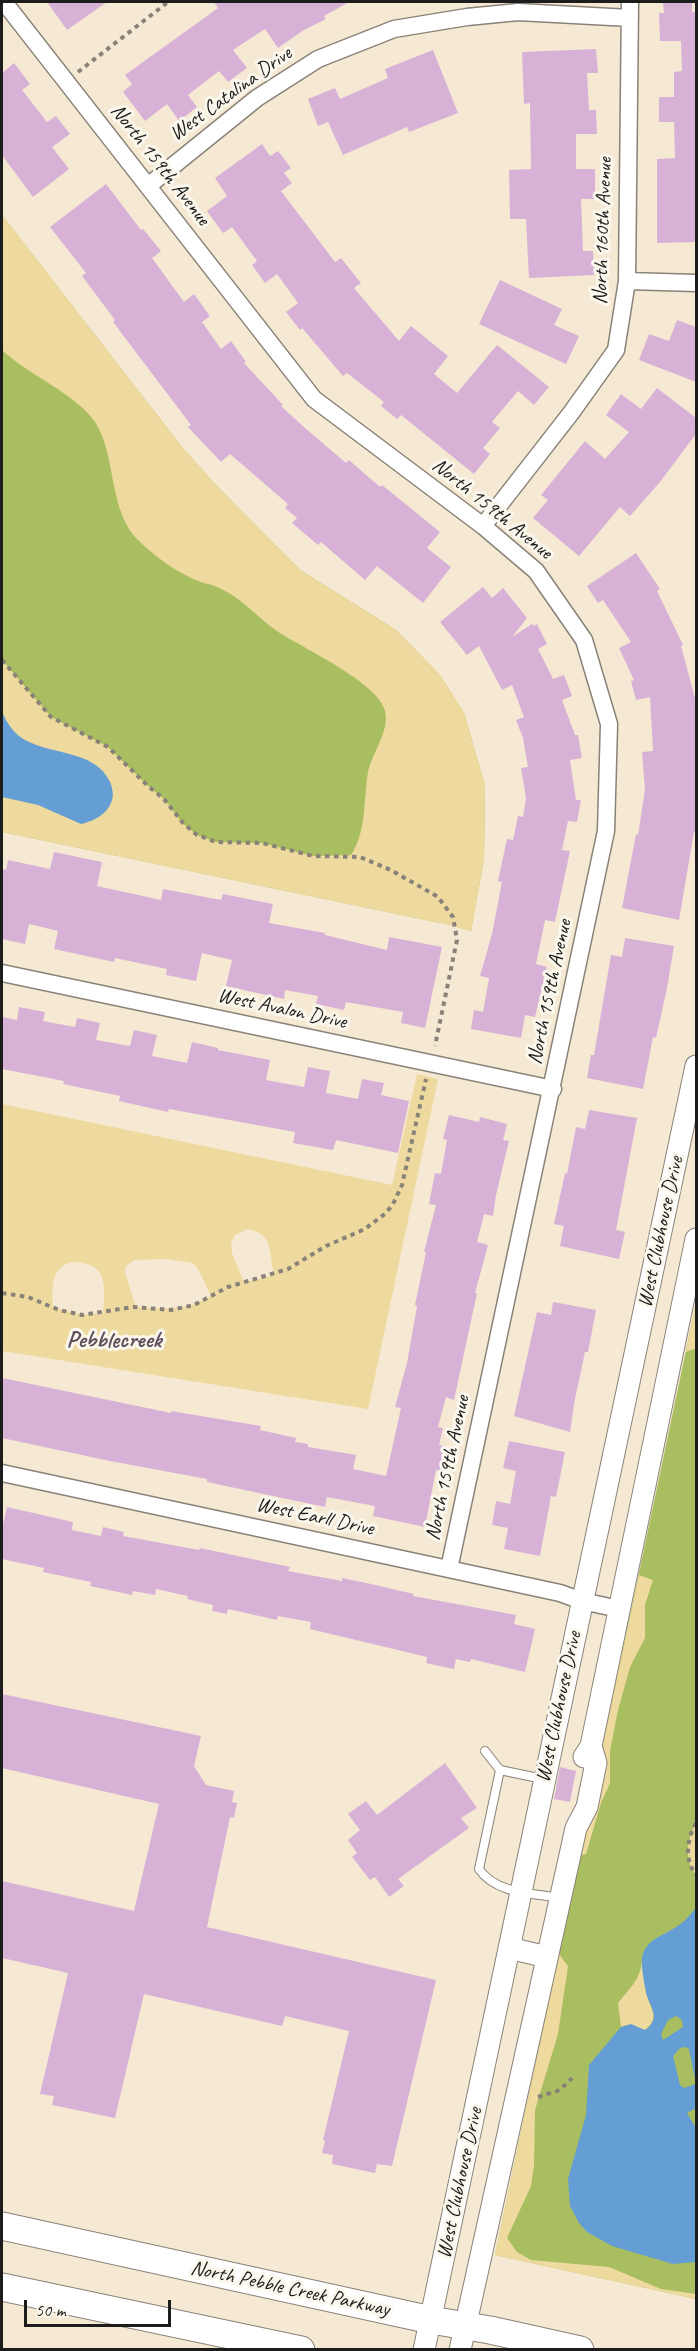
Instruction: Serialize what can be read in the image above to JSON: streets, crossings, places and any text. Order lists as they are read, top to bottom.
{
  "streets": {
    "main road": ["North Pebble Creek Parkway"],
    "street": [
      "West Catalina Drive",
      "North 159th Avenue",
      "North 160th Avenue",
      "West Avalon Drive",
      "West Clubhouse Drive",
      "West Earll Drive"
    ]
  },
  "crossings": [
    ["West Catalina Drive", "North 159th Avenue"],
    ["West Catalina Drive", "North 160th Avenue"],
    ["North 159th Avenue", "North 160th Avenue"],
    ["North 159th Avenue", "West Avalon Drive"],
    ["North 159th Avenue", "West Earll Drive"],
    ["West Clubhouse Drive", "West Earll Drive"],
    ["West Clubhouse Drive", "North Pebble Creek Parkway"]
  ],
  "districts": ["Pebblecreek"],
  "scale_bar": "50 m"
}
